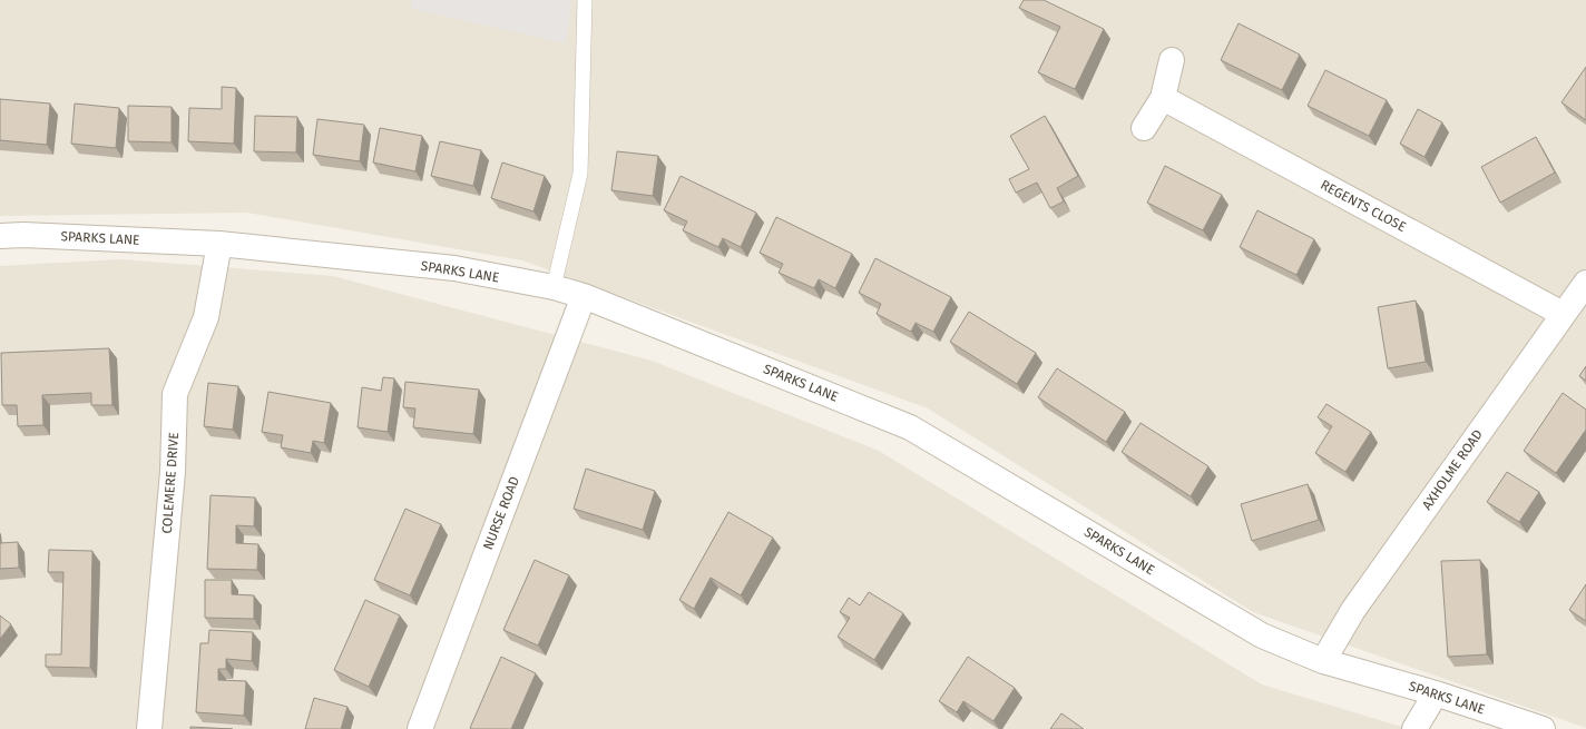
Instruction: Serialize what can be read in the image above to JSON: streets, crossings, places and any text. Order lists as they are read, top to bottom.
{
  "streets": {
    "street": [
      "REGENTS CLOSE",
      "SPARKS LANE",
      "AXHOLME ROAD",
      "COLEMERE DRIVE",
      "NURSE ROAD"
    ]
  },
  "crossings": [
    ["REGENTS CLOSE", "AXHOLME ROAD"],
    ["SPARKS LANE", "AXHOLME ROAD"],
    ["SPARKS LANE", "COLEMERE DRIVE"],
    ["SPARKS LANE", "NURSE ROAD"]
  ]
}
